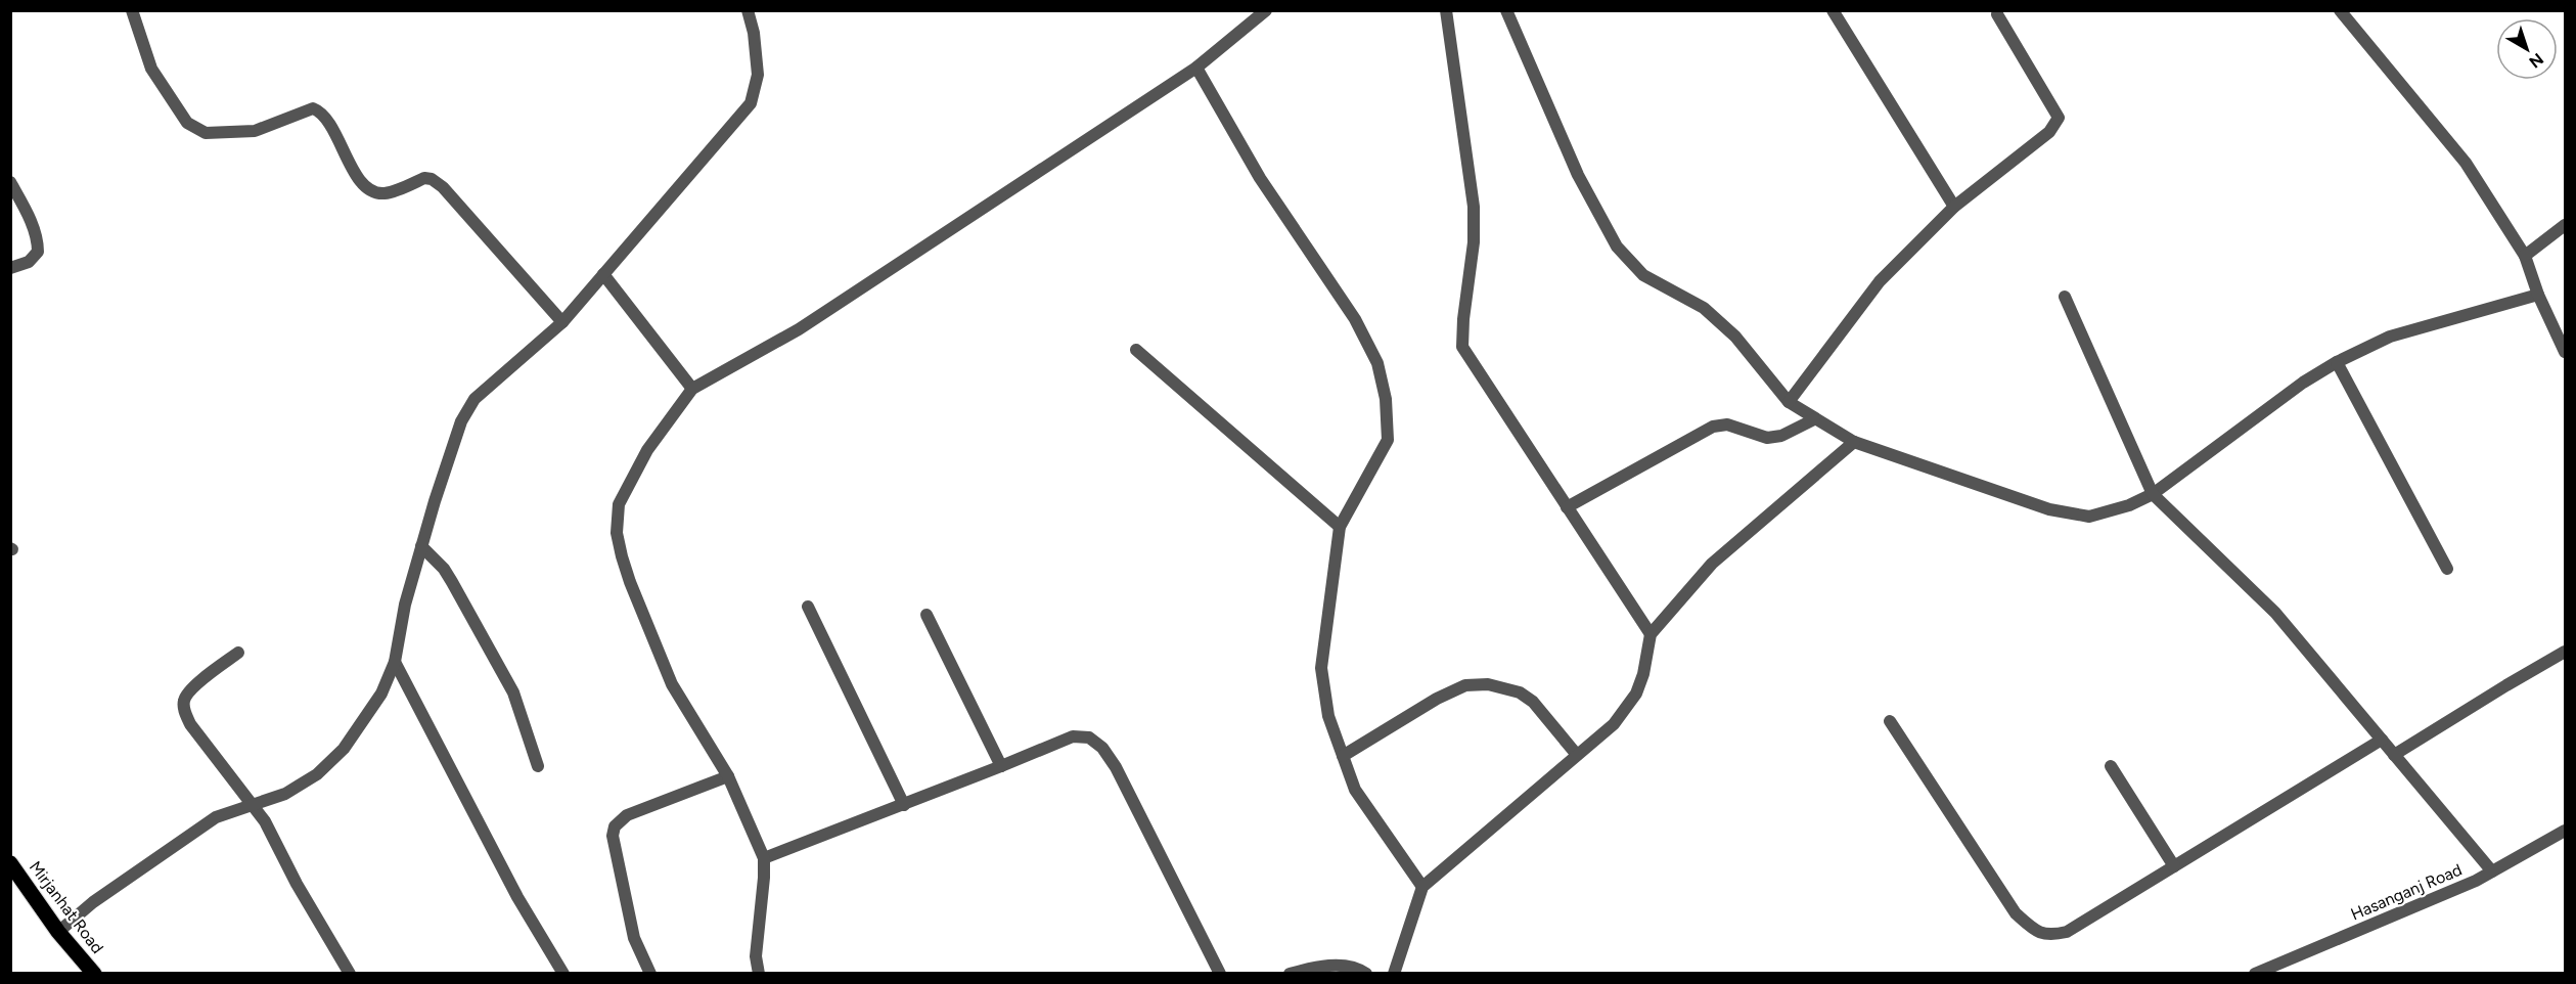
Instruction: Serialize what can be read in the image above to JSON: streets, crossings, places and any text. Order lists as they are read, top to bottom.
{
  "streets": {
    "main road": ["Mirjanhat Road"],
    "street": ["Hasanganj Road"]
  },
  "north": "bottom right"
}
